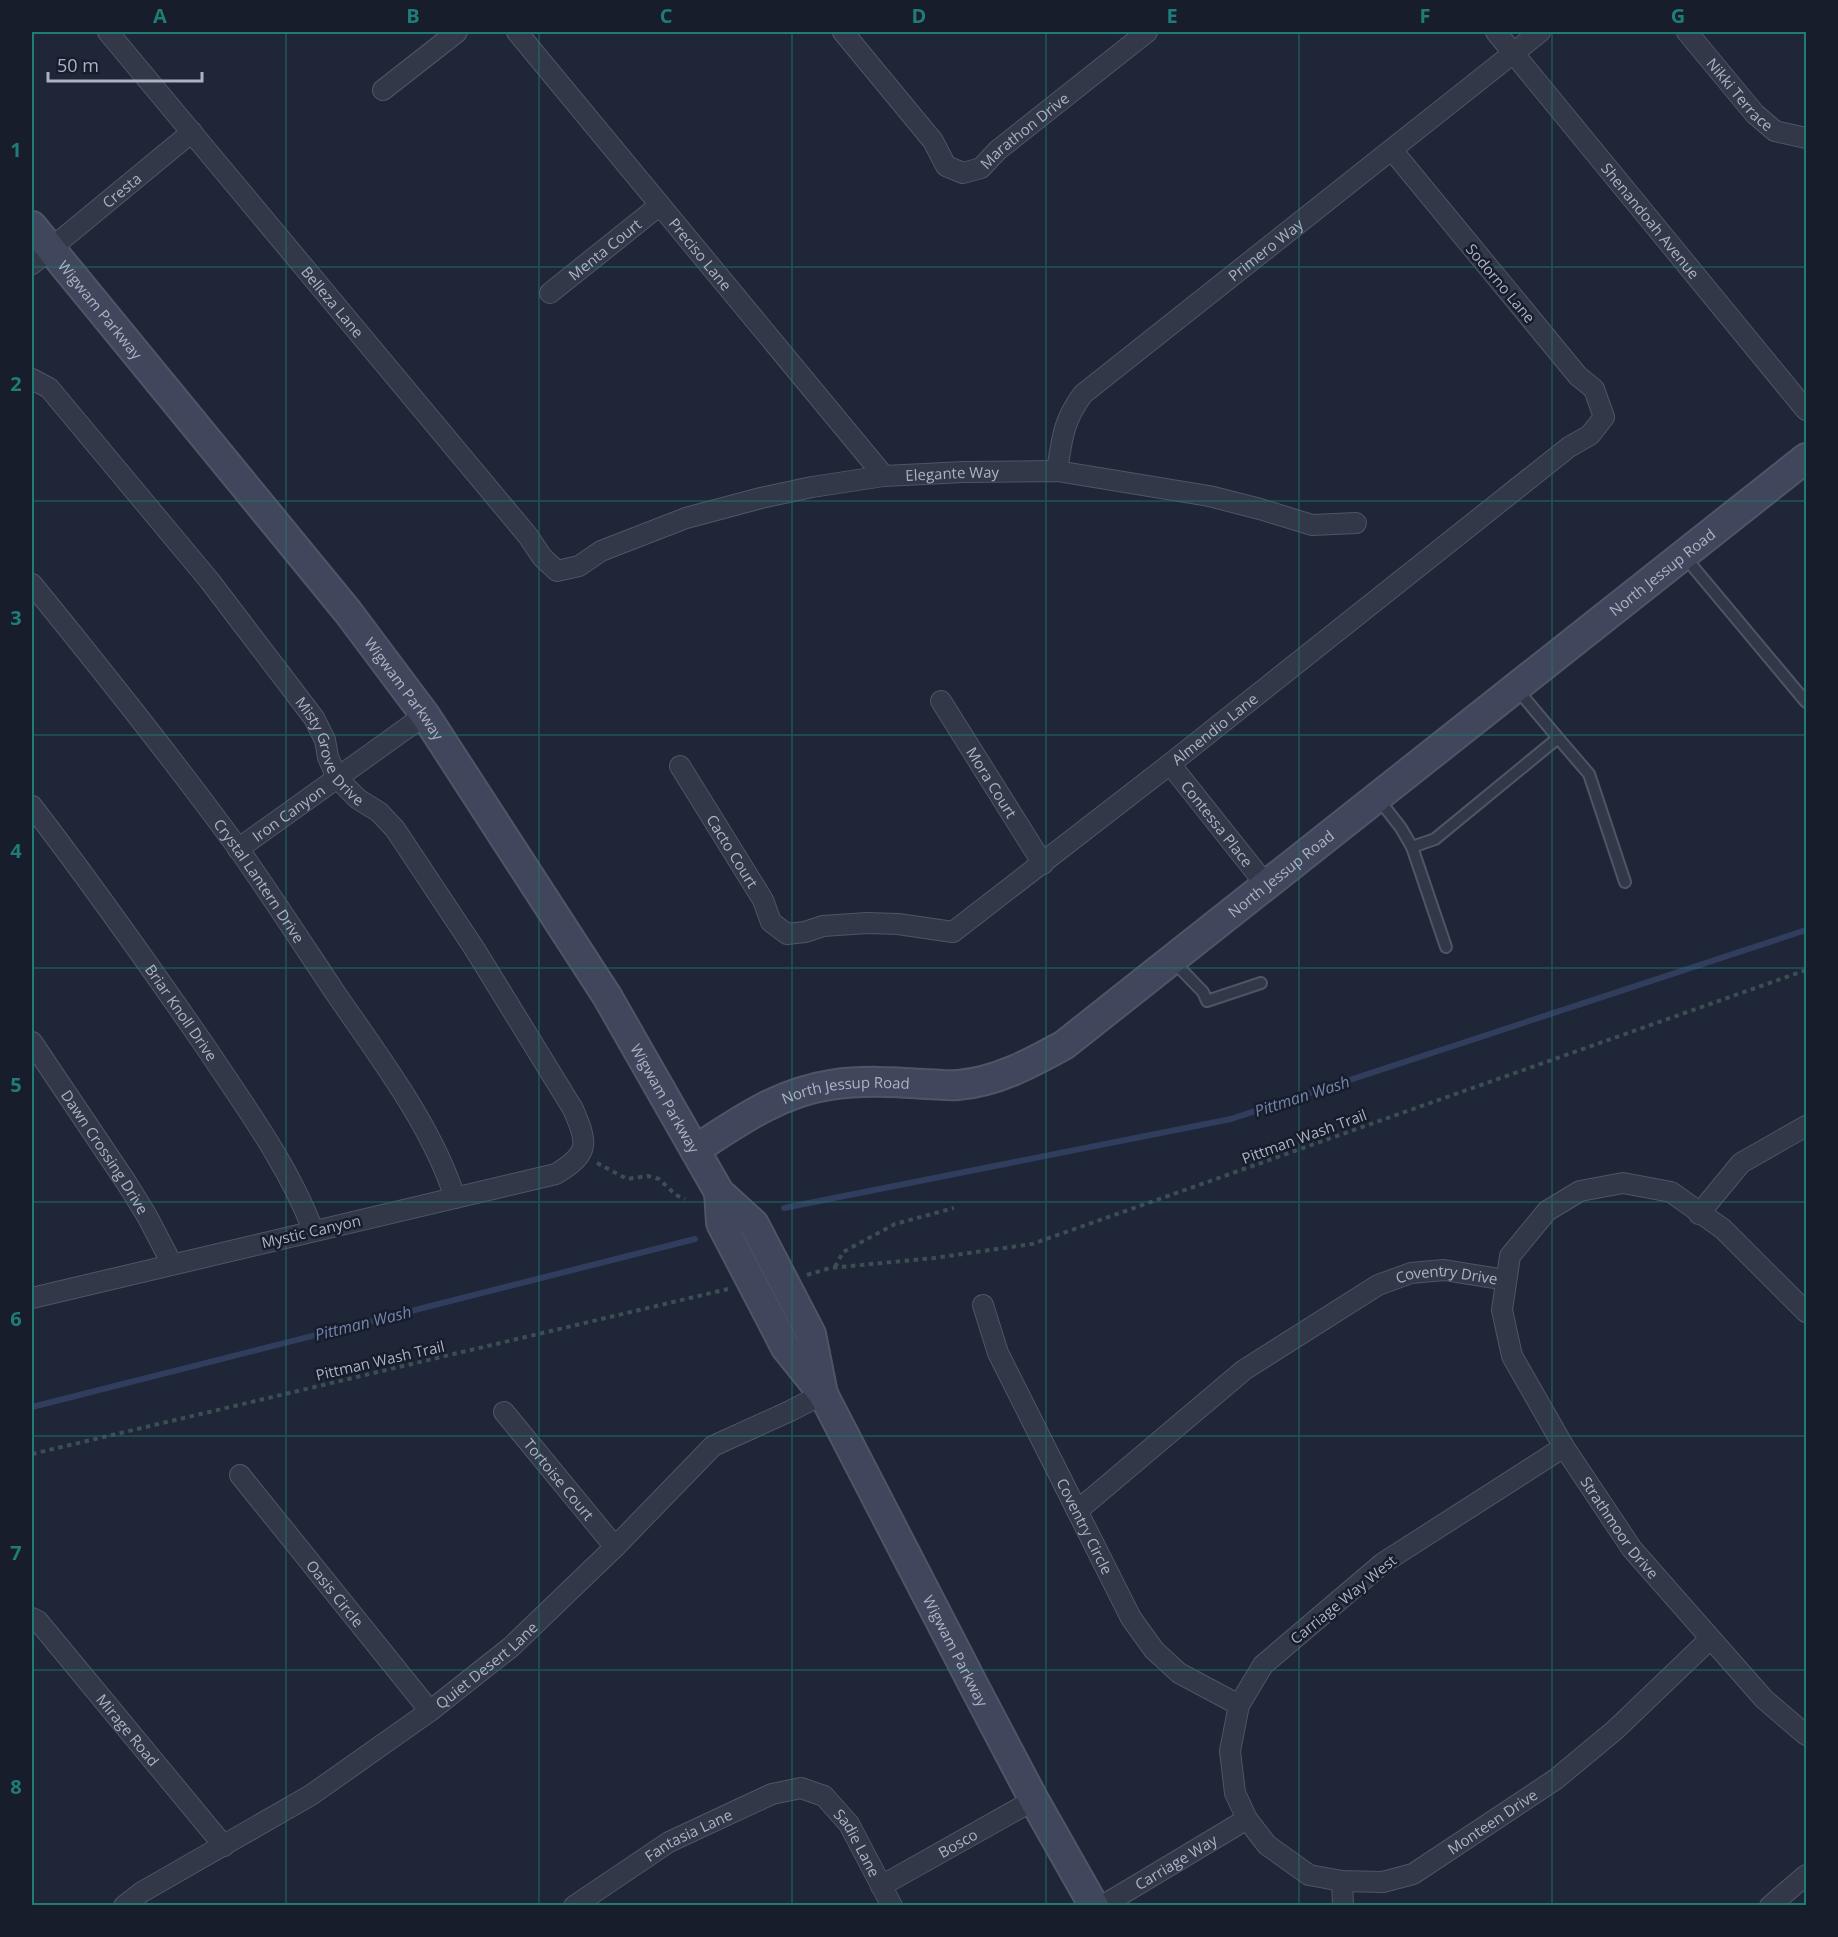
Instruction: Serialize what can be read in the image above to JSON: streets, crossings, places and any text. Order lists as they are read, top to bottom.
{
  "streets": {
    "main road": ["Wigwam Parkway", "North Jessup Road"],
    "street": [
      "Nikki Terrace",
      "Marathon Drive",
      "Cresta",
      "Shenandoah Avenue",
      "Menta Court",
      "Primero Way",
      "Preciso Lane",
      "Sodorno Lane",
      "Belleza Lane",
      "Elegante Way",
      "Almendio Lane",
      "Misty Grove Drive",
      "Mora Court",
      "Iron Canyon",
      "Contessa Place",
      "Cacto Court",
      "Crystal Lantern Drive",
      "Briar Knoll Drive",
      "Dawn Crossing Drive",
      "Mystic Canyon",
      "Coventry Drive",
      "Tortoise Court",
      "Coventry Circle",
      "Strathmoor Drive",
      "Oasis Circle",
      "Carriage Way West",
      "Quiet Desert Lane",
      "Mirage Road",
      "Monteen Drive",
      "Fantasia Lane",
      "Bosco",
      "Sadie Lane",
      "Carriage Way"
    ],
    "path": ["Pittman Wash Trail"]
  },
  "crossings": [
    ["Cresta", "Belleza Lane"],
    ["Cresta", "Wigwam Parkway"],
    ["Shenandoah Avenue", "Primero Way"],
    ["Menta Court", "Preciso Lane"],
    ["Primero Way", "Sodorno Lane"],
    ["Primero Way", "Elegante Way"],
    ["Preciso Lane", "Elegante Way"],
    ["Sodorno Lane", "Almendio Lane"],
    ["Belleza Lane", "Elegante Way"],
    ["Wigwam Parkway", "North Jessup Road"],
    ["Wigwam Parkway", "Iron Canyon"],
    ["Wigwam Parkway", "Quiet Desert Lane"],
    ["Wigwam Parkway", "Bosco"],
    ["North Jessup Road", "Contessa Place"],
    ["Almendio Lane", "Mora Court"],
    ["Almendio Lane", "Contessa Place"],
    ["Almendio Lane", "Cacto Court"],
    ["Misty Grove Drive", "Iron Canyon"],
    ["Misty Grove Drive", "Mystic Canyon"],
    ["Iron Canyon", "Crystal Lantern Drive"],
    ["Crystal Lantern Drive", "Mystic Canyon"],
    ["Briar Knoll Drive", "Mystic Canyon"],
    ["Dawn Crossing Drive", "Mystic Canyon"],
    ["Coventry Drive", "Coventry Circle"],
    ["Coventry Drive", "Strathmoor Drive"],
    ["Tortoise Court", "Quiet Desert Lane"],
    ["Coventry Circle", "Carriage Way West"],
    ["Strathmoor Drive", "Carriage Way West"],
    ["Strathmoor Drive", "Monteen Drive"],
    ["Oasis Circle", "Quiet Desert Lane"],
    ["Carriage Way West", "Monteen Drive"],
    ["Carriage Way West", "Carriage Way"],
    ["Quiet Desert Lane", "Mirage Road"],
    ["Monteen Drive", "Carriage Way"],
    ["Fantasia Lane", "Sadie Lane"],
    ["Bosco", "Sadie Lane"]
  ],
  "water": ["Pittman Wash"],
  "scale_bar": "50 m",
  "grid": {
    "columns": [
      "A",
      "B",
      "C",
      "D",
      "E",
      "F",
      "G"
    ],
    "rows": [
      "1",
      "2",
      "3",
      "4",
      "5",
      "6",
      "7",
      "8"
    ]
  }
}
